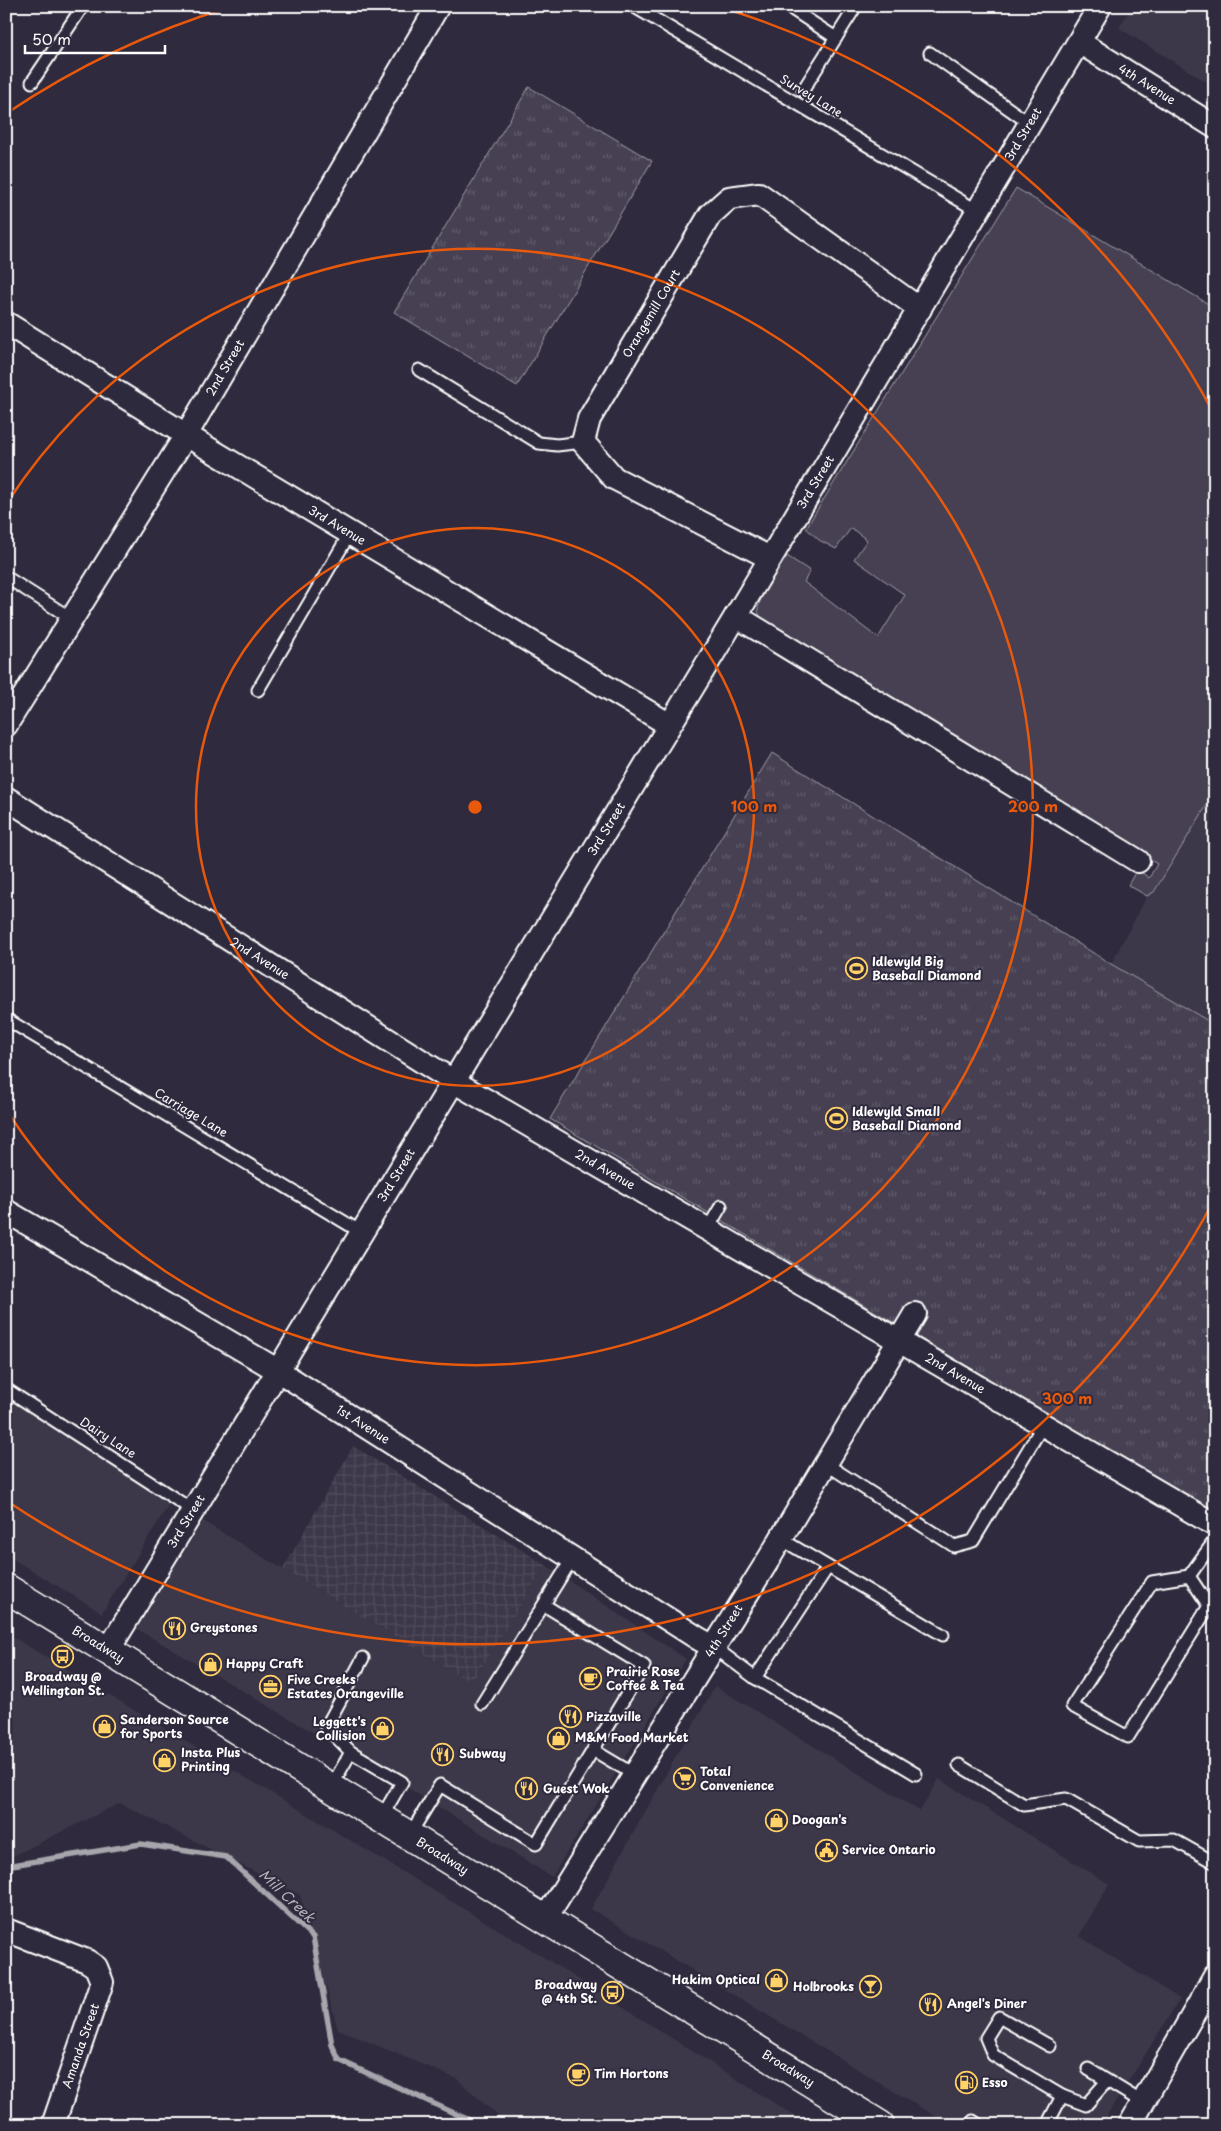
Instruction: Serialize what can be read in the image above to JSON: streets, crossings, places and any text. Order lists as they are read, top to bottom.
{
  "streets": {
    "main road": ["Broadway"],
    "street": [
      "4th Avenue",
      "3rd Street",
      "Orangemill Court",
      "2nd Street",
      "3rd Avenue",
      "2nd Avenue",
      "1st Avenue",
      "4th Street",
      "Amanda Street"
    ],
    "lane": ["Survey Lane", "Carriage Lane", "Dairy Lane"]
  },
  "crossings": [
    ["4th Avenue", "3rd Street"],
    ["Survey Lane", "3rd Street"],
    ["3rd Street", "Orangemill Court"],
    ["3rd Street", "3rd Avenue"],
    ["3rd Street", "2nd Avenue"],
    ["3rd Street", "Carriage Lane"],
    ["3rd Street", "1st Avenue"],
    ["3rd Street", "Dairy Lane"],
    ["3rd Street", "Broadway"],
    ["2nd Street", "3rd Avenue"],
    ["2nd Avenue", "4th Street"],
    ["1st Avenue", "4th Street"],
    ["4th Street", "Broadway"]
  ],
  "water": ["Mill Creek"],
  "places": {
    "sports": ["Idlewyld Big Baseball Diamond", "Idlewyld Small Baseball Diamond"],
    "restaurant": [
      "Greystones",
      "Pizzaville",
      "Subway",
      "Guest Wok",
      "Angel's Diner"
    ],
    "bus stop": ["Broadway @ Wellington St.", "Broadway @ 4th St."],
    "shop": [
      "Happy Craft",
      "Sanderson Source for Sports",
      "Leggett's Collision",
      "M&M Food Market",
      "Insta Plus Printing",
      "Doogan's",
      "Hakim Optical"
    ],
    "cafe": ["Prairie Rose Coffee & Tea", "Tim Hortons"],
    "office": ["Five Creeks Estates Orangeville"],
    "supermarket": ["Total Convenience"],
    "public building": ["Service Ontario"],
    "bar": ["Holbrooks"],
    "fuel station": ["Esso"]
  },
  "scale_bar": "50 m",
  "rings": ["100 m", "200 m", "300 m"]
}
